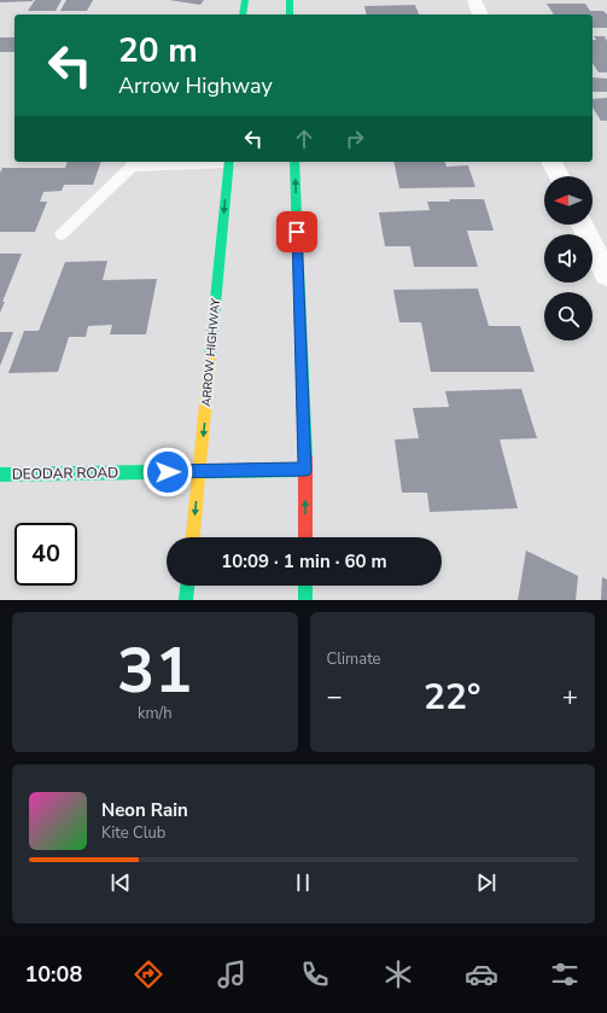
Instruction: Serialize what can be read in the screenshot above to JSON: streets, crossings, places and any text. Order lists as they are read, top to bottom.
{
  "streets": {
    "main road": ["ARROW HIGHWAY", "DEODAR ROAD"]
  },
  "crossings": [
    ["ARROW HIGHWAY", "DEODAR ROAD"]
  ],
  "north": "left",
  "page": {
    "turn": ["20 m", "Arrow Highway"],
    "limit": "40",
    "trip": "10:09 · 1 min · 60 m",
    "tile": [
      ["31", "km/h"],
      "Climate"
    ],
    "heat": ["−", "22°", "+"],
    "song": ["Neon Rain", "Kite Club"],
    "tabs": "10:08"
  }
}
